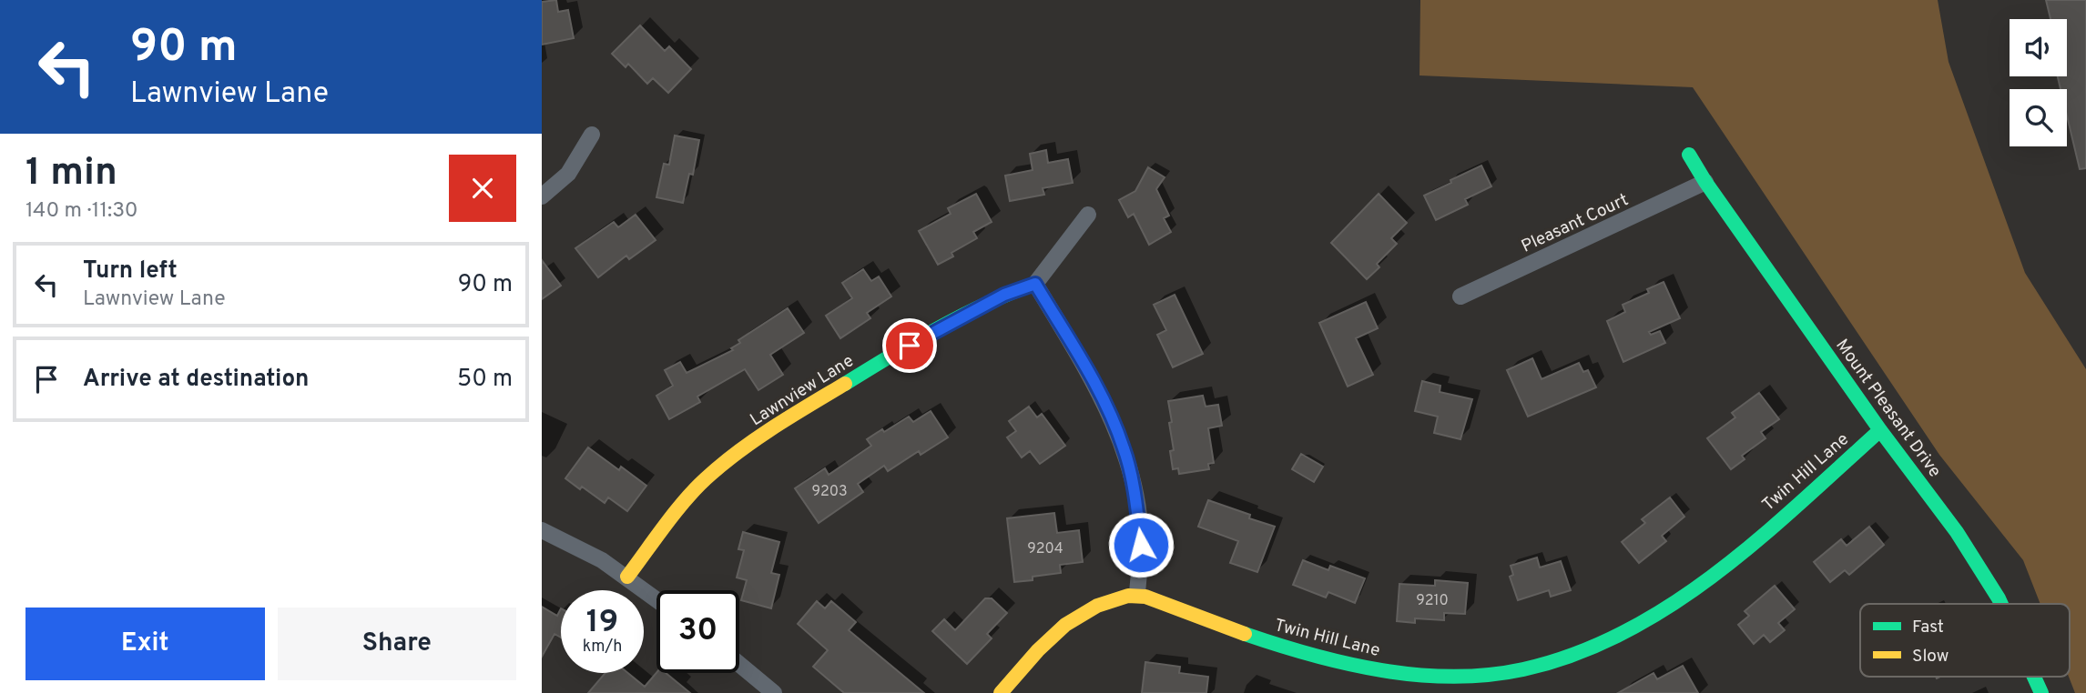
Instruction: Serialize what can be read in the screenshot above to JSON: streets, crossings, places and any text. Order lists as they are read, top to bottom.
{
  "streets": {
    "street": [
      "Pleasant Court",
      "Lawnview Lane",
      "Mount Pleasant Drive",
      "Twin Hill Lane"
    ]
  },
  "crossings": [
    ["Pleasant Court", "Mount Pleasant Drive"],
    ["Mount Pleasant Drive", "Twin Hill Lane"]
  ],
  "house_numbers": ["9203", "9204", "9210"],
  "legend": ["Fast", "Slow"],
  "page": {
    "turn": ["90 m", "Lawnview Lane"],
    "heading": ["1 min", "140 m · 11:30"],
    "list": [
      {
        "name": "Turn left",
        "note": "Lawnview Lane",
        "value": "90 m"
      },
      {
        "name": "Arrive at destination",
        "value": "50 m"
      }
    ],
    "speed": "19 km/h",
    "limit": "30",
    "buttons": ["Exit", "Share"]
  }
}
